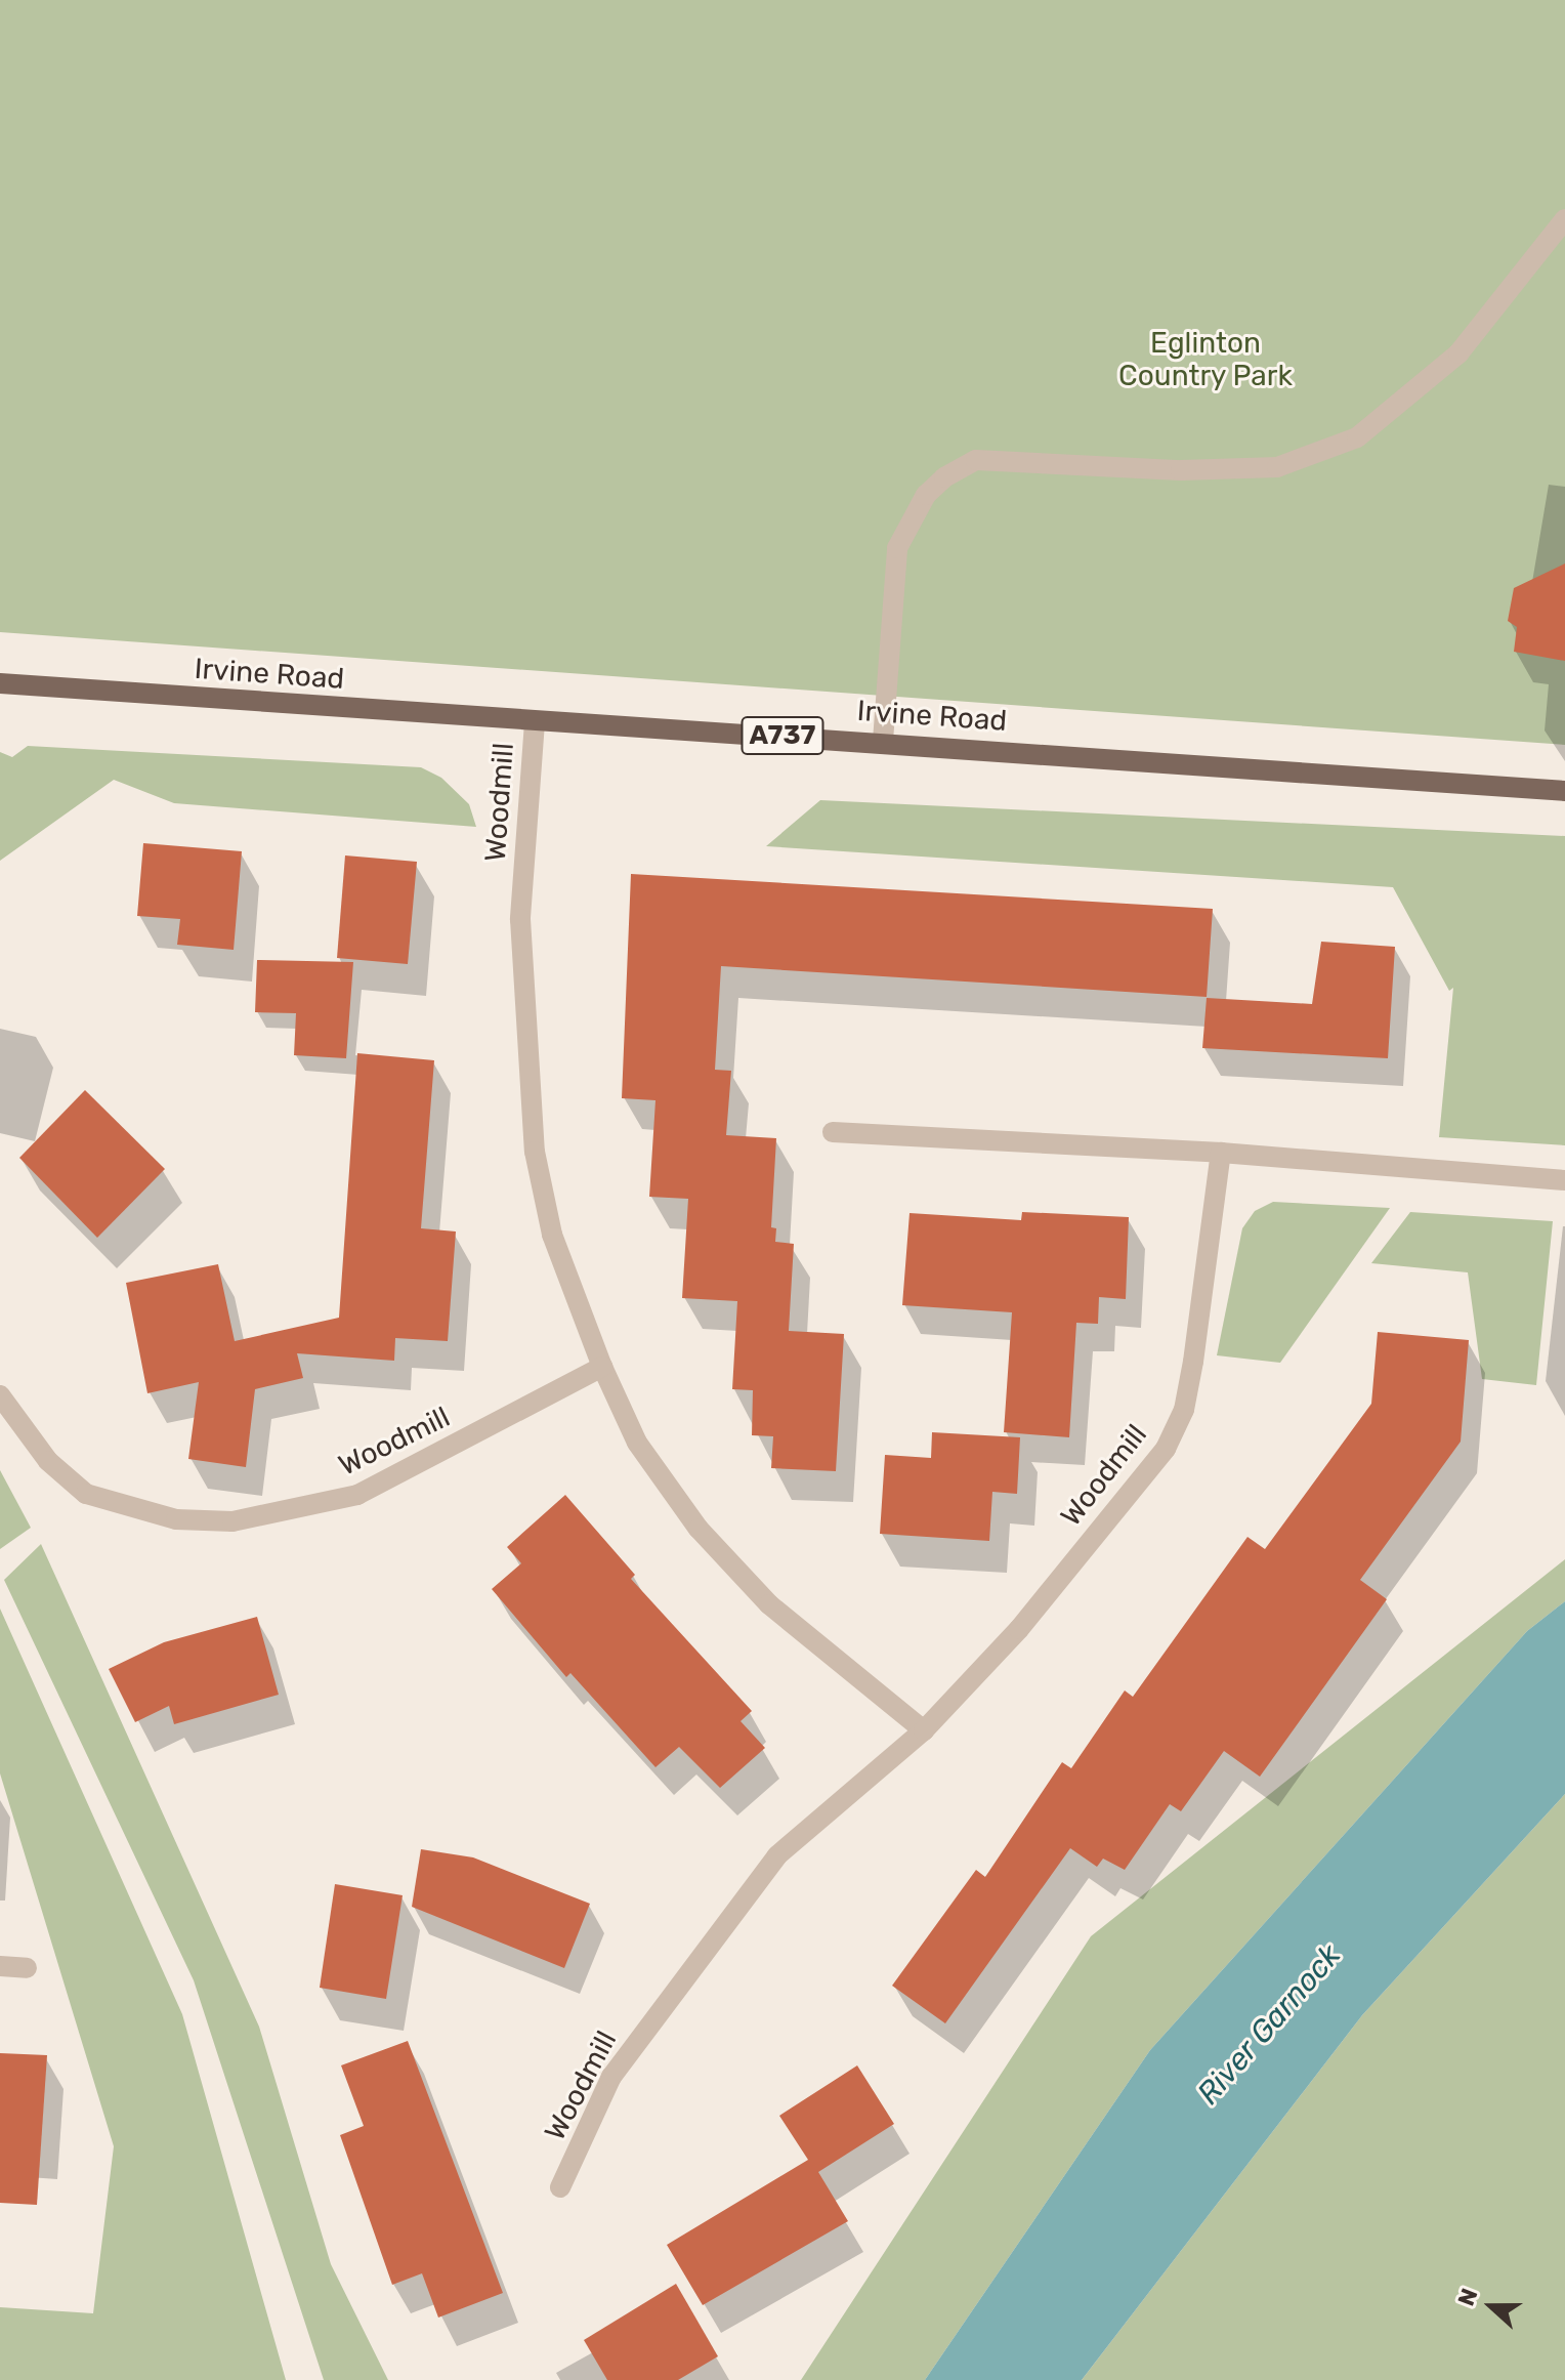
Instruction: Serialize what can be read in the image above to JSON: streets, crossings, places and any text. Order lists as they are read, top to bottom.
{
  "streets": {
    "main road": ["Irvine Road", "A737"],
    "street": ["Woodmill"]
  },
  "crossings": [
    ["Irvine Road", "Woodmill"]
  ],
  "water": ["River Garnock"],
  "parks": ["Eglinton Country Park"],
  "north": "left"
}
